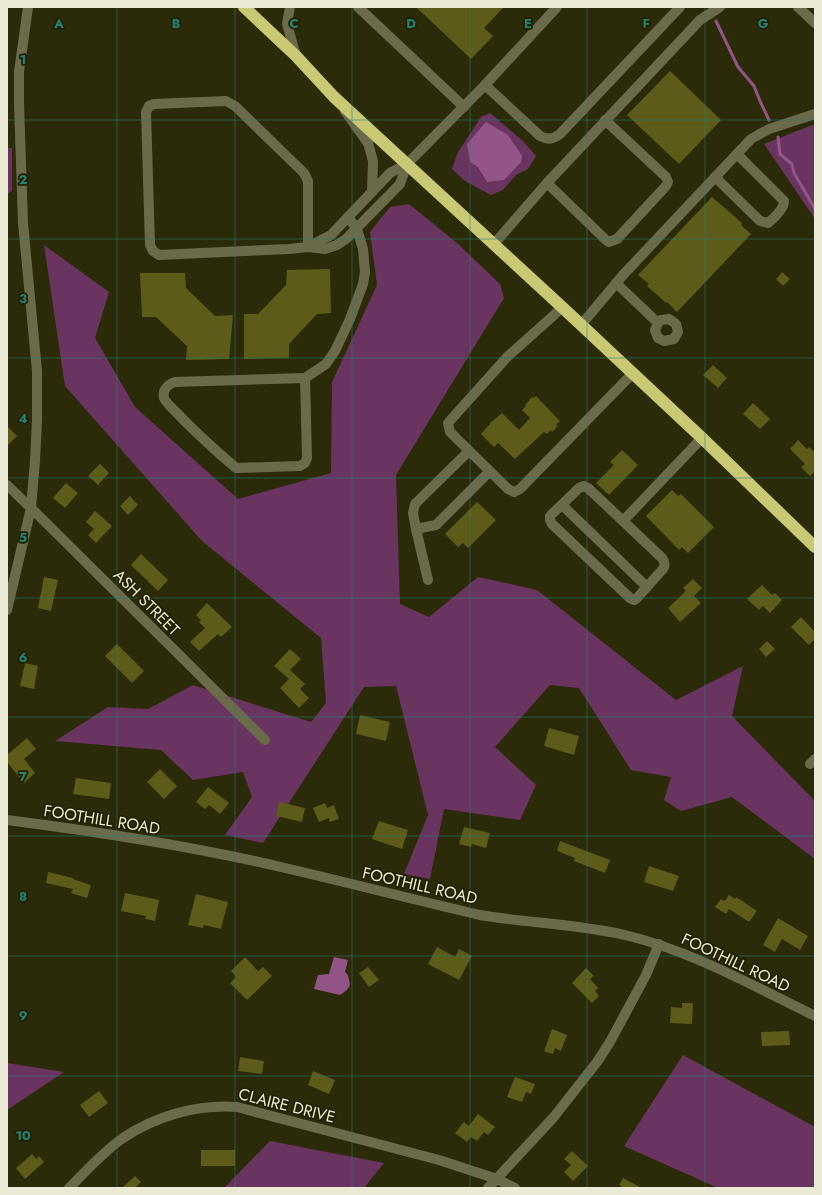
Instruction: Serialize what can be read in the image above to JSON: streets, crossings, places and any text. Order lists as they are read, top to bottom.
{
  "streets": {
    "street": ["ASH STREET", "FOOTHILL ROAD", "CLAIRE DRIVE"]
  },
  "grid": {
    "columns": [
      "A",
      "B",
      "C",
      "D",
      "E",
      "F",
      "G"
    ],
    "rows": [
      "1",
      "2",
      "3",
      "4",
      "5",
      "6",
      "7",
      "8",
      "9",
      "10"
    ]
  }
}
